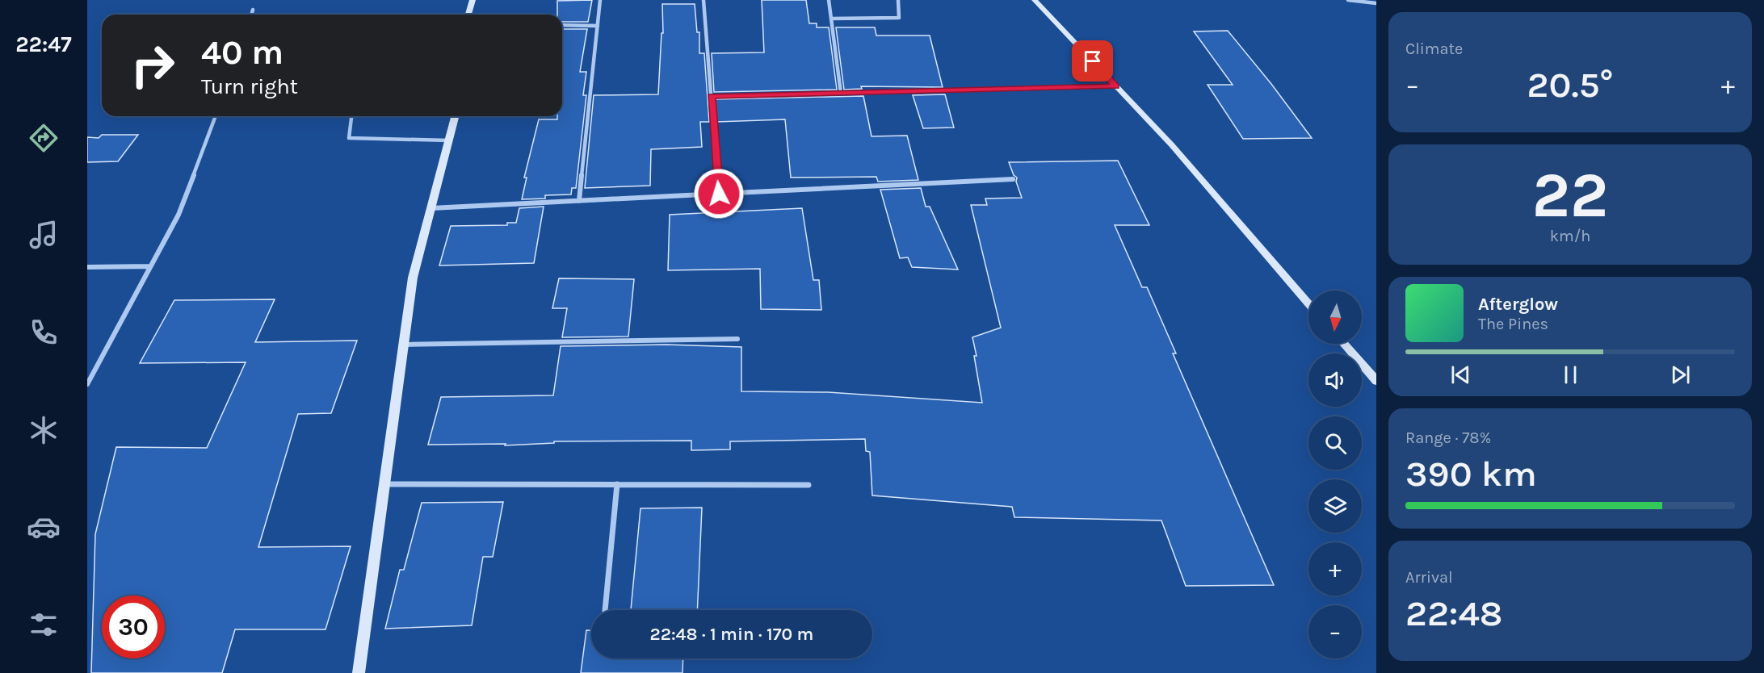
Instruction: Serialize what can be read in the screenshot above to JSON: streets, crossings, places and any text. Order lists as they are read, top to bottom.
{
  "north": "bottom",
  "page": {
    "tabs": "22:47",
    "tile": [
      "Climate",
      ["22", "km/h"],
      ["Range · 78%", "390 km"],
      ["Arrival", "22:48"]
    ],
    "turn": ["40 m", "Turn right"],
    "heat": ["−", "20.5°", "+"],
    "song": ["Afterglow", "The Pines"],
    "map_buttons": ["+", "−"],
    "limit": "30",
    "trip": "22:48 · 1 min · 170 m"
  }
}
